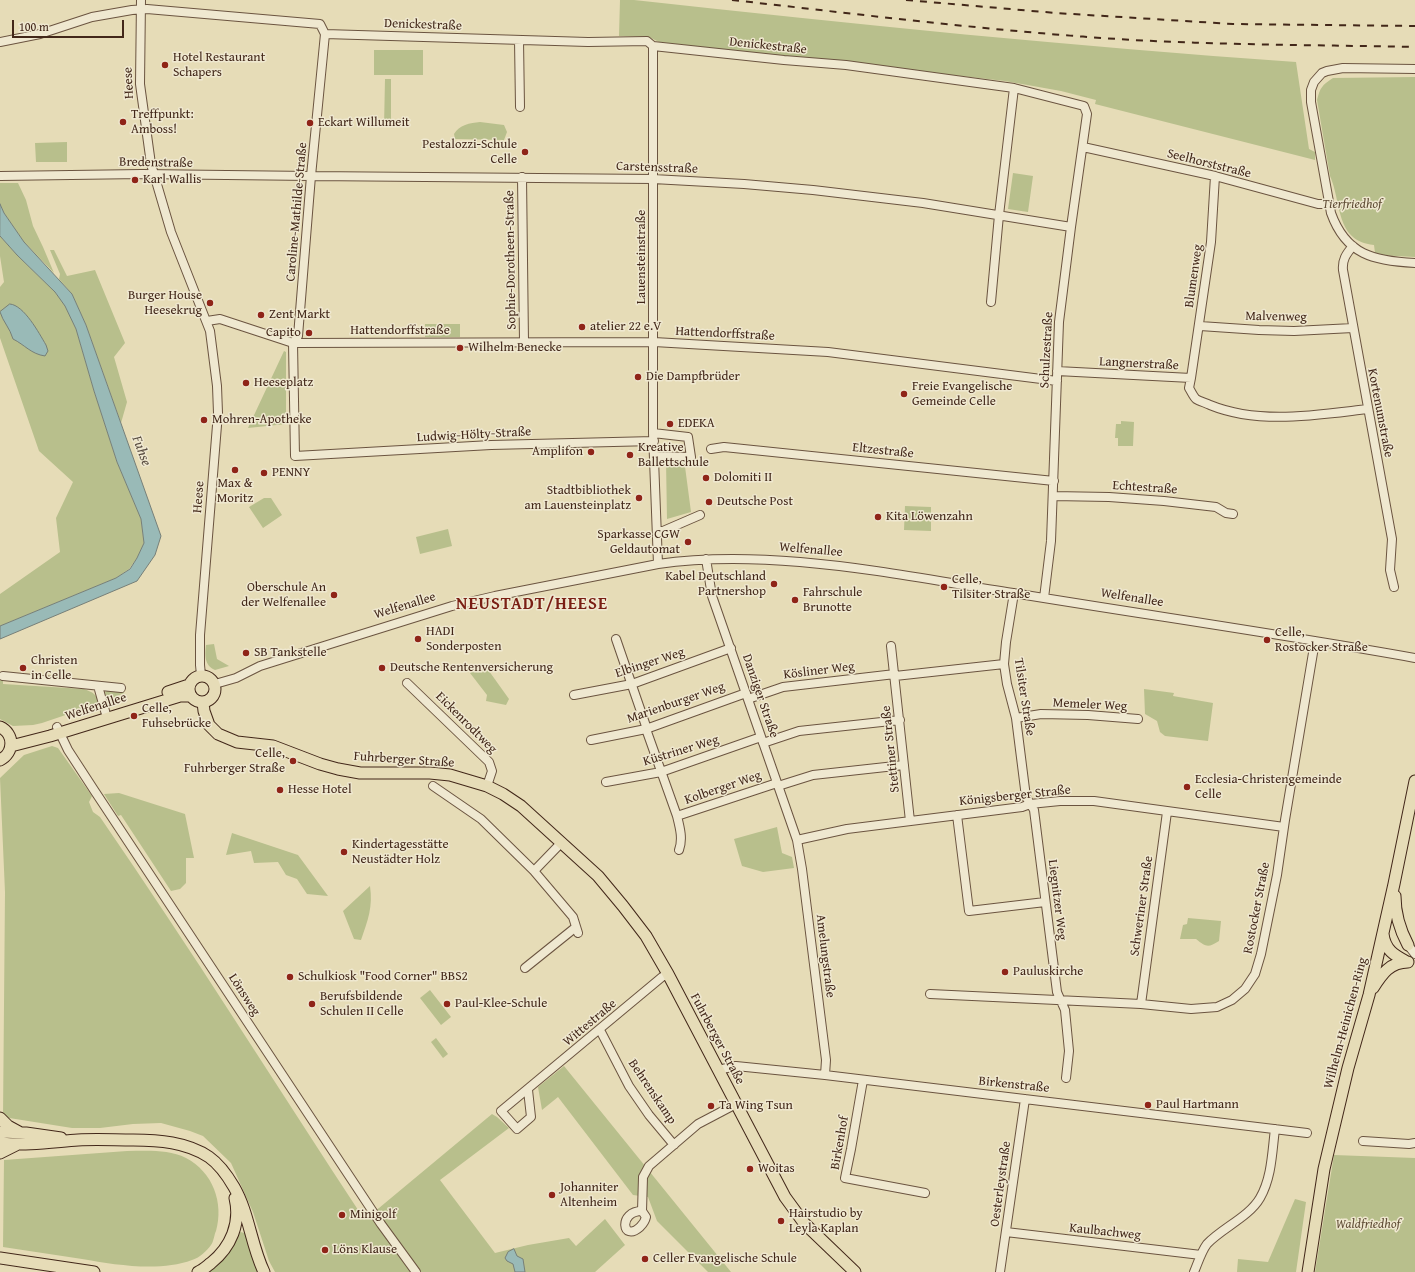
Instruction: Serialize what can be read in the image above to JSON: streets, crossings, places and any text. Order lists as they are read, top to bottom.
{
  "streets": {
    "main road": ["Welfenallee", "Fuhrberger Straße", "Wilhelm-Heinichen-Ring"],
    "street": [
      "Denickestraße",
      "Heese",
      "Bredenstraße",
      "Seelhorststraße",
      "Carstensstraße",
      "Caroline-Mathilde-Straße",
      "Lauensteinstraße",
      "Sophie-Dorotheen-Straße",
      "Blumenweg",
      "Malvenweg",
      "Hattendorffstraße",
      "Schulzestraße",
      "Langnerstraße",
      "Kortenumstraße",
      "Ludwig-Hölty-Straße",
      "Eltzestraße",
      "Echtestraße",
      "Elbinger Weg",
      "Kösliner Weg",
      "Danziger Straße",
      "Tilsiter Straße",
      "Marienburger Weg",
      "Memeler Weg",
      "Eickenrodtweg",
      "Stettiner Straße",
      "Küstriner Weg",
      "Kolberger Weg",
      "Königsberger Straße",
      "Liegnitzer Weg",
      "Schweriner Straße",
      "Rostocker Straße",
      "Amelungstraße",
      "Lönsweg",
      "Wittestraße",
      "Birkenstraße",
      "Behrenskamp",
      "Birkenhof",
      "Oesterleystraße",
      "Kaulbachweg"
    ]
  },
  "crossings": [
    ["Denickestraße", "Caroline-Mathilde-Straße"],
    ["Denickestraße", "Lauensteinstraße"],
    ["Denickestraße", "Schulzestraße"],
    ["Heese", "Bredenstraße"],
    ["Heese", "Welfenallee"],
    ["Heese", "Fuhrberger Straße"],
    ["Bredenstraße", "Carstensstraße"],
    ["Bredenstraße", "Caroline-Mathilde-Straße"],
    ["Seelhorststraße", "Blumenweg"],
    ["Seelhorststraße", "Schulzestraße"],
    ["Carstensstraße", "Caroline-Mathilde-Straße"],
    ["Carstensstraße", "Lauensteinstraße"],
    ["Carstensstraße", "Sophie-Dorotheen-Straße"],
    ["Carstensstraße", "Schulzestraße"],
    ["Caroline-Mathilde-Straße", "Hattendorffstraße"],
    ["Caroline-Mathilde-Straße", "Ludwig-Hölty-Straße"],
    ["Lauensteinstraße", "Hattendorffstraße"],
    ["Lauensteinstraße", "Ludwig-Hölty-Straße"],
    ["Lauensteinstraße", "Welfenallee"],
    ["Sophie-Dorotheen-Straße", "Hattendorffstraße"],
    ["Blumenweg", "Malvenweg"],
    ["Blumenweg", "Langnerstraße"],
    ["Malvenweg", "Kortenumstraße"],
    ["Hattendorffstraße", "Schulzestraße"],
    ["Hattendorffstraße", "Ludwig-Hölty-Straße"],
    ["Schulzestraße", "Langnerstraße"],
    ["Schulzestraße", "Eltzestraße"],
    ["Schulzestraße", "Echtestraße"],
    ["Schulzestraße", "Welfenallee"],
    ["Langnerstraße", "Kortenumstraße"],
    ["Welfenallee", "Danziger Straße"],
    ["Welfenallee", "Tilsiter Straße"],
    ["Welfenallee", "Fuhrberger Straße"],
    ["Welfenallee", "Rostocker Straße"],
    ["Welfenallee", "Lönsweg"],
    ["Elbinger Weg", "Danziger Straße"],
    ["Kösliner Weg", "Danziger Straße"],
    ["Kösliner Weg", "Marienburger Weg"],
    ["Kösliner Weg", "Stettiner Straße"],
    ["Danziger Straße", "Marienburger Weg"],
    ["Danziger Straße", "Küstriner Weg"],
    ["Danziger Straße", "Kolberger Weg"],
    ["Danziger Straße", "Königsberger Straße"],
    ["Danziger Straße", "Amelungstraße"],
    ["Tilsiter Straße", "Memeler Weg"],
    ["Tilsiter Straße", "Königsberger Straße"],
    ["Tilsiter Straße", "Liegnitzer Weg"],
    ["Eickenrodtweg", "Fuhrberger Straße"],
    ["Stettiner Straße", "Küstriner Weg"],
    ["Stettiner Straße", "Kolberger Weg"],
    ["Stettiner Straße", "Königsberger Straße"],
    ["Fuhrberger Straße", "Wittestraße"],
    ["Fuhrberger Straße", "Birkenstraße"],
    ["Fuhrberger Straße", "Behrenskamp"],
    ["Königsberger Straße", "Liegnitzer Weg"],
    ["Königsberger Straße", "Schweriner Straße"],
    ["Königsberger Straße", "Rostocker Straße"],
    ["Königsberger Straße", "Amelungstraße"],
    ["Liegnitzer Weg", "Rostocker Straße"],
    ["Schweriner Straße", "Rostocker Straße"],
    ["Amelungstraße", "Birkenstraße"],
    ["Wittestraße", "Behrenskamp"],
    ["Birkenstraße", "Birkenhof"],
    ["Birkenstraße", "Oesterleystraße"],
    ["Oesterleystraße", "Kaulbachweg"]
  ],
  "districts": ["NEUSTADT/HEESE"],
  "water": ["Fuhse"],
  "parks": ["Tierfriedhof", "Waldfriedhof"],
  "places": [
    "Hotel Restaurant Schapers",
    "Treffpunkt: Amboss!",
    "Eckart Willumeit",
    "Pestalozzi-Schule Celle",
    "Karl Wallis",
    "Burger House Heesekrug",
    "Zent Markt",
    "atelier 22 e.V",
    "Capito",
    "Wilhelm Benecke",
    "Die Dampfbrüder",
    "Heeseplatz",
    "Freie Evangelische Gemeinde Celle",
    "Mohren-Apotheke",
    "EDEKA",
    "Amplifon",
    "Kreative Ballettschule",
    "Max & Moritz",
    "PENNY",
    "Dolomiti II",
    "Stadtbibliothek am Lauensteinplatz",
    "Deutsche Post",
    "Kita Löwenzahn",
    "Sparkasse CGW Geldautomat",
    "Kabel Deutschland Partnershop",
    "Celle, Tilsiter Straße",
    "Oberschule An der Welfenallee",
    "Fahrschule Brunotte",
    "HADI Sonderposten",
    "Celle, Rostocker Straße",
    "SB Tankstelle",
    "Christen in Celle",
    "Deutsche Rentenversicherung",
    "Celle, Fuhsebrücke",
    "Celle, Fuhrberger Straße",
    "Ecclesia-Christengemeinde Celle",
    "Hesse Hotel",
    "Kindertagesstätte Neustädter Holz",
    "Pauluskirche",
    "Schulkiosk \"Food Corner\" BBS2",
    "Berufsbildende Schulen II Celle",
    "Paul-Klee-Schule",
    "Paul Hartmann",
    "Ta Wing Tsun",
    "Woitas",
    "Johanniter Altenheim",
    "Minigolf",
    "Hairstudio by Leyla Kaplan",
    "Löns Klause",
    "Celler Evangelische Schule"
  ],
  "scale_bar": "100 m"
}
